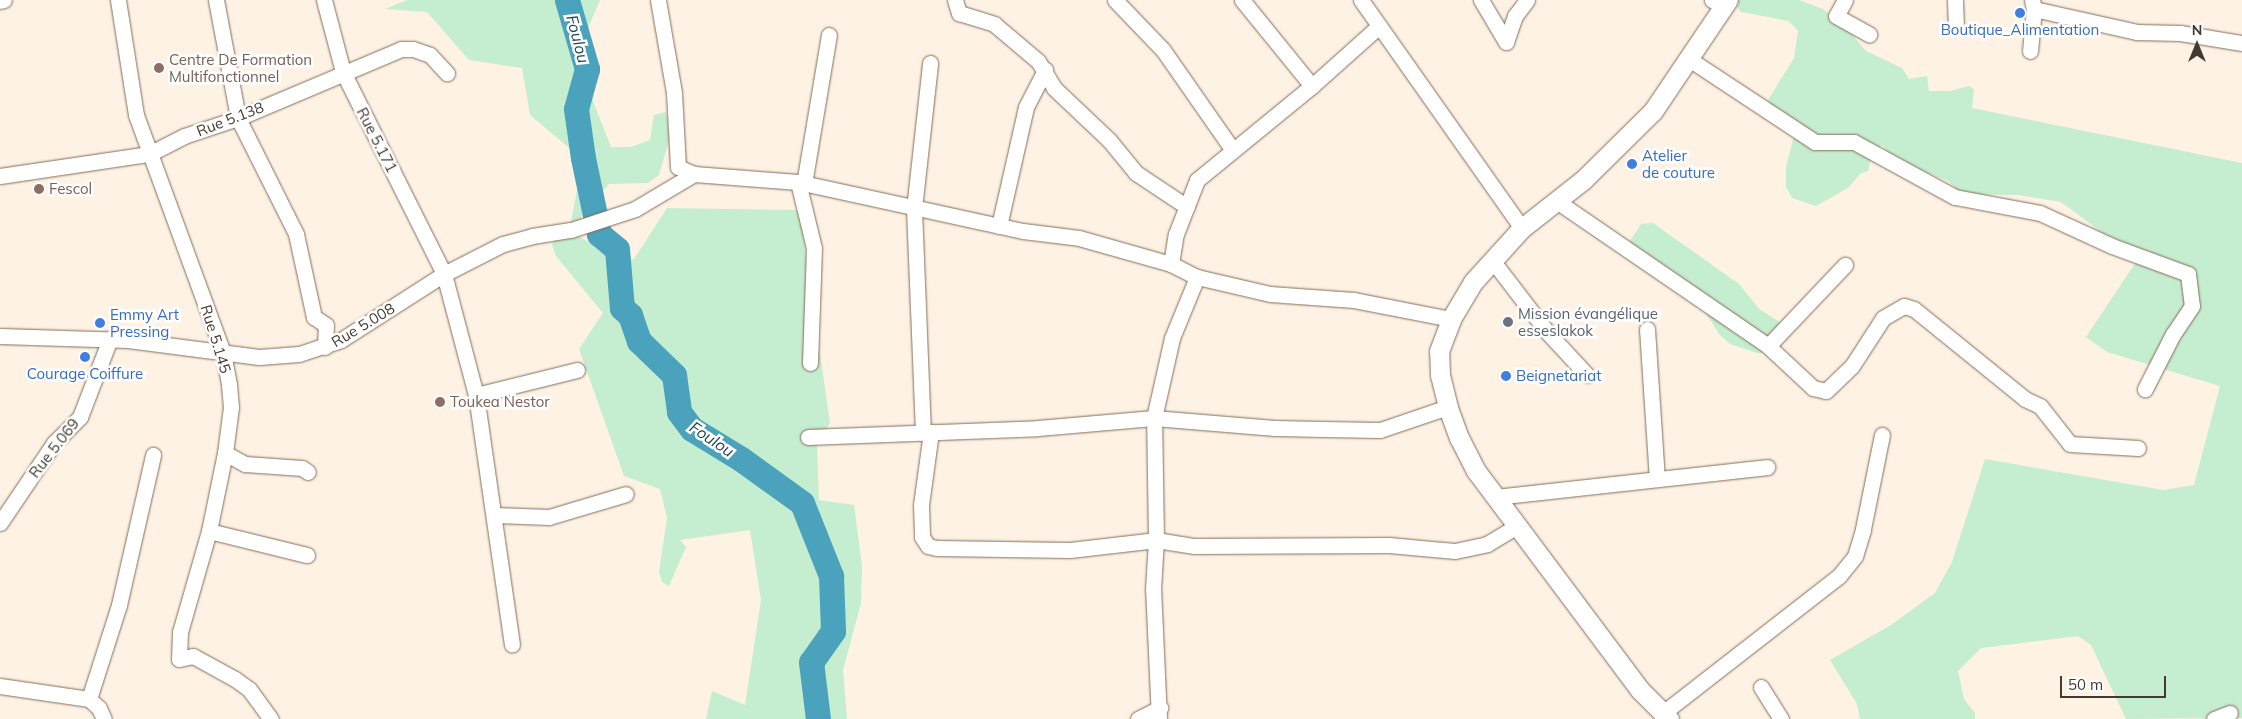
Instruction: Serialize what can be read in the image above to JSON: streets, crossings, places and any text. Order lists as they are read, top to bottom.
{
  "streets": {
    "street": [
      "Rue 5.138",
      "Rue 5.171",
      "Rue 5.008",
      "Rue 5.145",
      "Rue 5.069"
    ]
  },
  "crossings": [
    ["Rue 5.138", "Rue 5.171"],
    ["Rue 5.138", "Rue 5.145"],
    ["Rue 5.171", "Rue 5.008"],
    ["Rue 5.008", "Rue 5.145"],
    ["Rue 5.008", "Rue 5.069"]
  ],
  "water": ["Foulou"],
  "places": [
    "Boutique_Alimentation",
    "Centre De Formation Multifonctionnel",
    "Atelier de couture",
    "Fescol",
    "Mission évangélique esseslakok",
    "Emmy Art Pressing",
    "Courage Coiffure",
    "Beignetariat",
    "Toukea Nestor"
  ],
  "scale_bar": "50 m",
  "north": "top"
}
